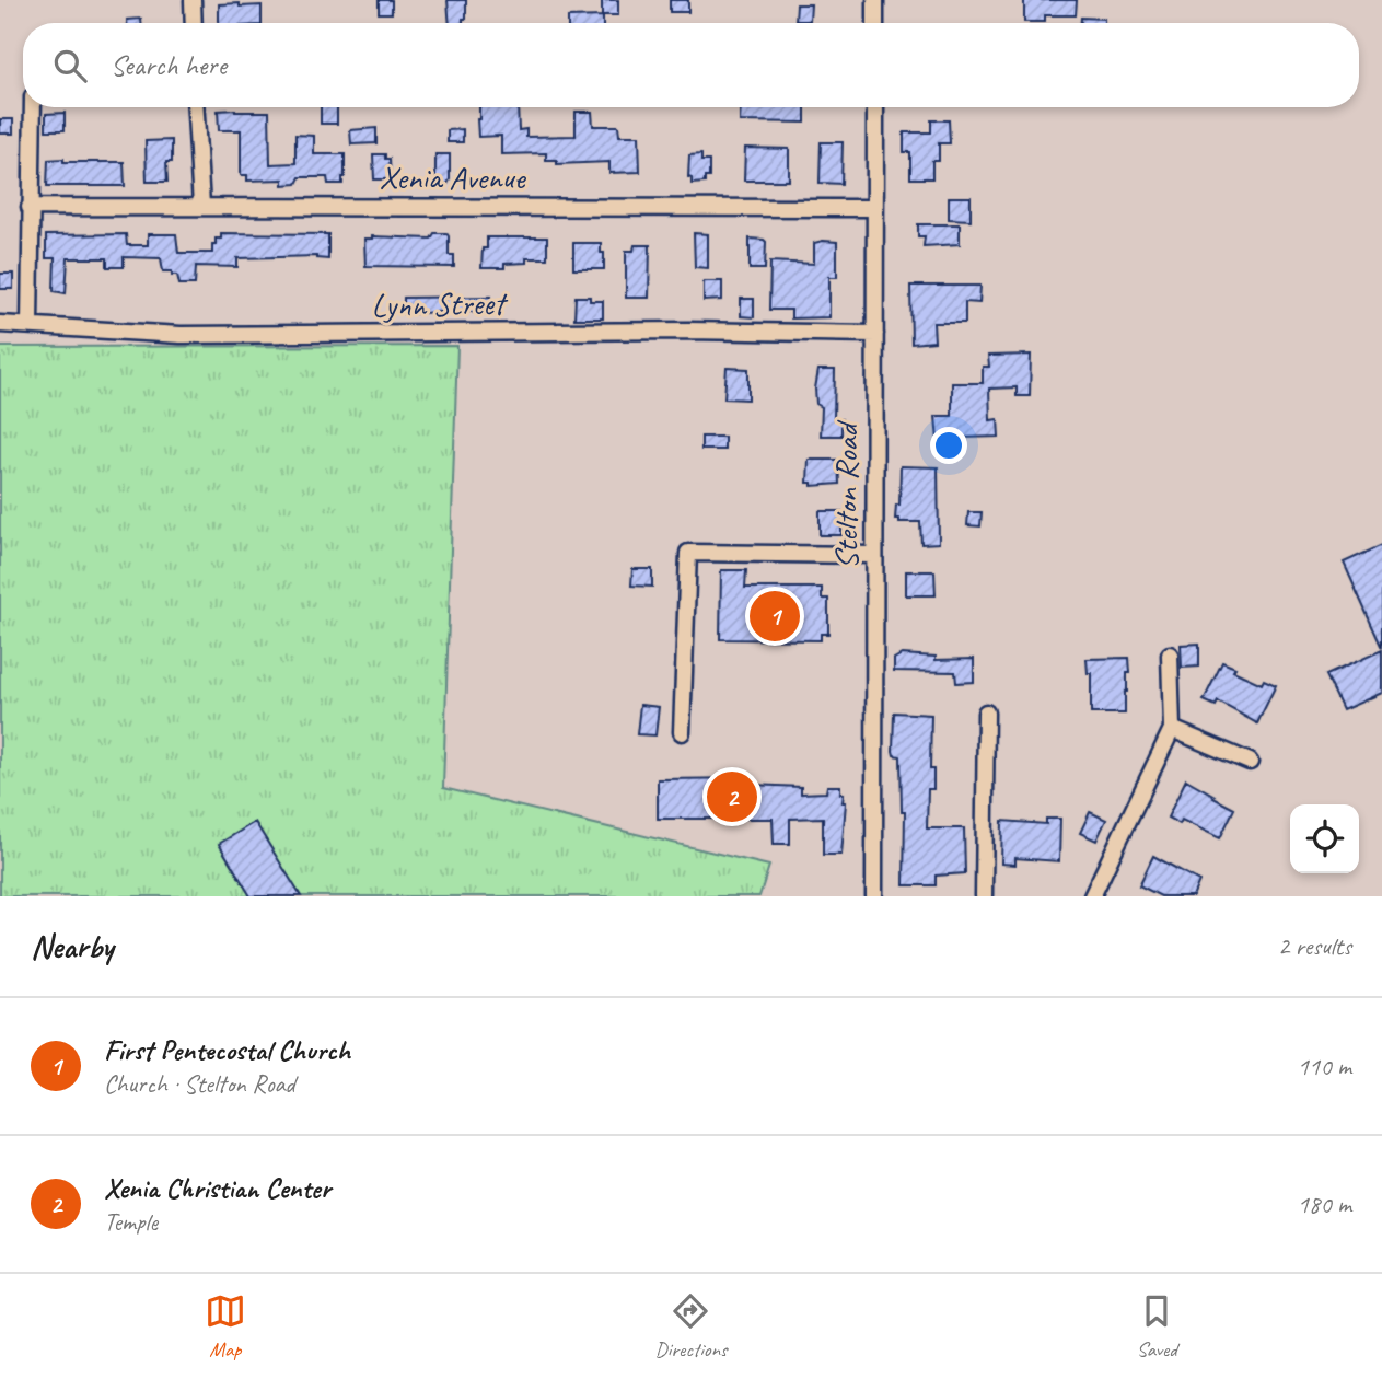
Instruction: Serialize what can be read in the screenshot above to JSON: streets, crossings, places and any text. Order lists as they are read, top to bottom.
{
  "streets": {
    "street": ["Xenia Avenue", "Lynn Street", "Stelton Road"]
  },
  "crossings": [
    ["Xenia Avenue", "Stelton Road"],
    ["Lynn Street", "Stelton Road"]
  ],
  "page": {
    "search": "Search here",
    "pins": ["1", "2"],
    "heading": ["Nearby", "2 results"],
    "list": [
      {
        "mark": "1",
        "name": "First Pentecostal Church",
        "note": "Church · Stelton Road",
        "value": "110 m"
      },
      {
        "mark": "2",
        "name": "Xenia Christian Center",
        "note": "Temple",
        "value": "180 m"
      }
    ],
    "nav": ["Map", "Directions", "Saved"]
  }
}
